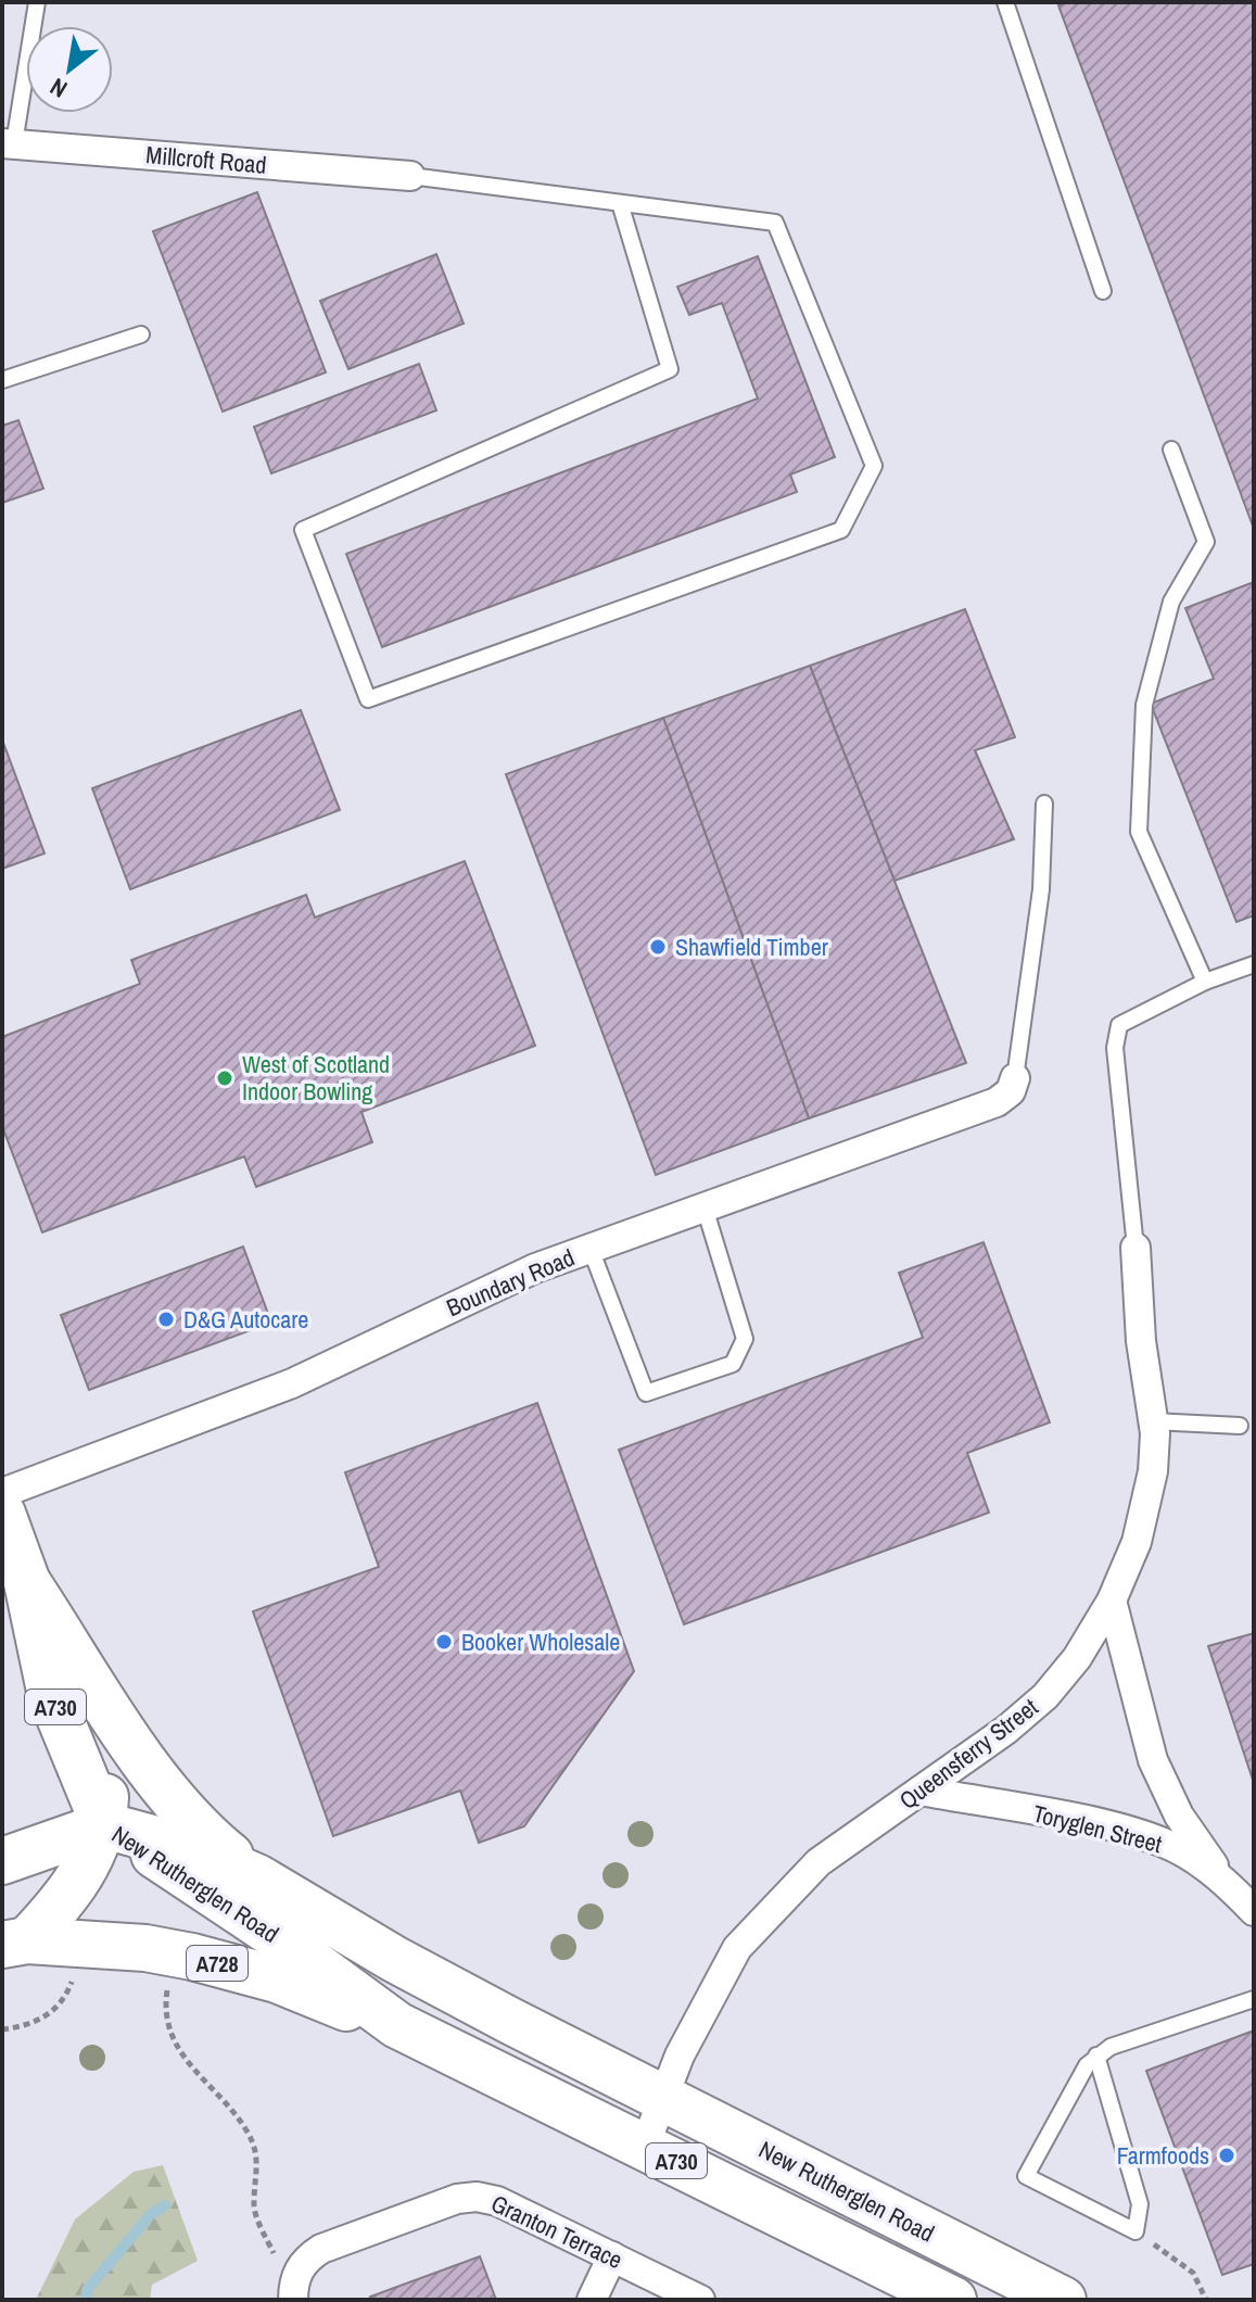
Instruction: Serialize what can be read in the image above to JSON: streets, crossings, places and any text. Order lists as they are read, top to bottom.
{
  "streets": {
    "main road": ["A730", "New Rutherglen Road", "A728"],
    "street": [
      "Millcroft Road",
      "Boundary Road",
      "Queensferry Street",
      "Toryglen Street",
      "Granton Terrace"
    ]
  },
  "crossings": [
    ["A730", "New Rutherglen Road"],
    ["A730", "A728"],
    ["Queensferry Street", "Toryglen Street"],
    ["Queensferry Street", "New Rutherglen Road"],
    ["New Rutherglen Road", "A728"]
  ],
  "places": [
    "Shawfield Timber",
    "West of Scotland Indoor Bowling",
    "D&G Autocare",
    "Booker Wholesale",
    "Farmfoods"
  ],
  "north": "bottom left"
}
